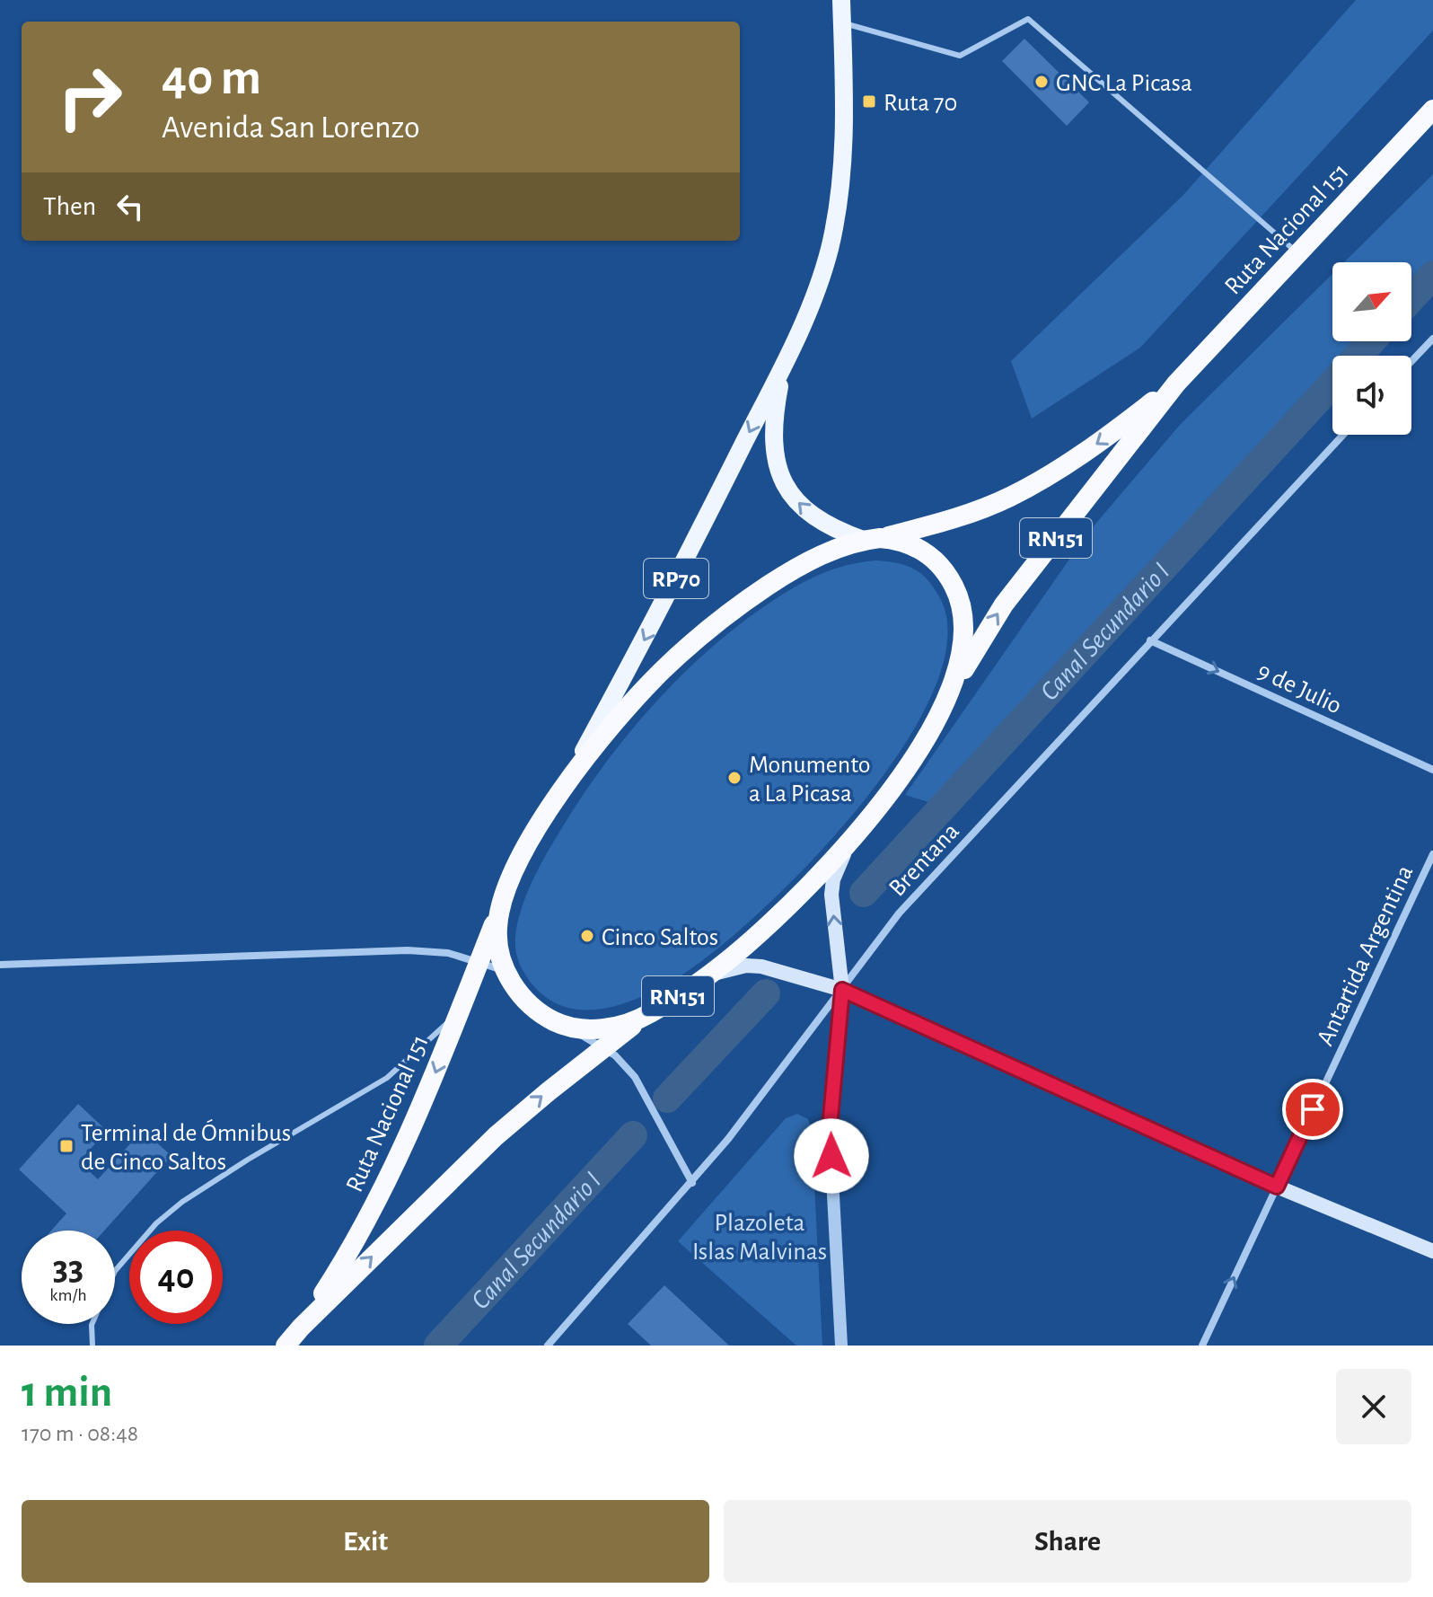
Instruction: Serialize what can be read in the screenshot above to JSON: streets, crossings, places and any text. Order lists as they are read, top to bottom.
{
  "streets": {
    "highway": ["Ruta Nacional 151", "RN151"],
    "main road": ["RP70"],
    "street": ["9 de Julio", "Brentana", "Antartida Argentina"]
  },
  "crossings": [
    ["Ruta Nacional 151", "RN151"],
    ["Ruta Nacional 151", "RP70"],
    ["RN151", "RP70"],
    ["9 de Julio", "Brentana"]
  ],
  "one_way": ["9 de Julio"],
  "water": ["Canal Secundario I"],
  "parks": ["Plazoleta Islas Malvinas"],
  "places": {
    "other": ["GNC La Picasa", "Monumento a La Picasa", "Cinco Saltos"],
    "transit": ["Ruta 70", "Terminal de Ómnibus de Cinco Saltos"]
  },
  "north": "top right",
  "page": {
    "turn": ["40 m", "Avenida San Lorenzo"],
    "then": "Then",
    "speed": "33 km/h",
    "limit": "40",
    "heading": ["1 min", "170 m · 08:48"],
    "buttons": ["Exit", "Share"]
  }
}
